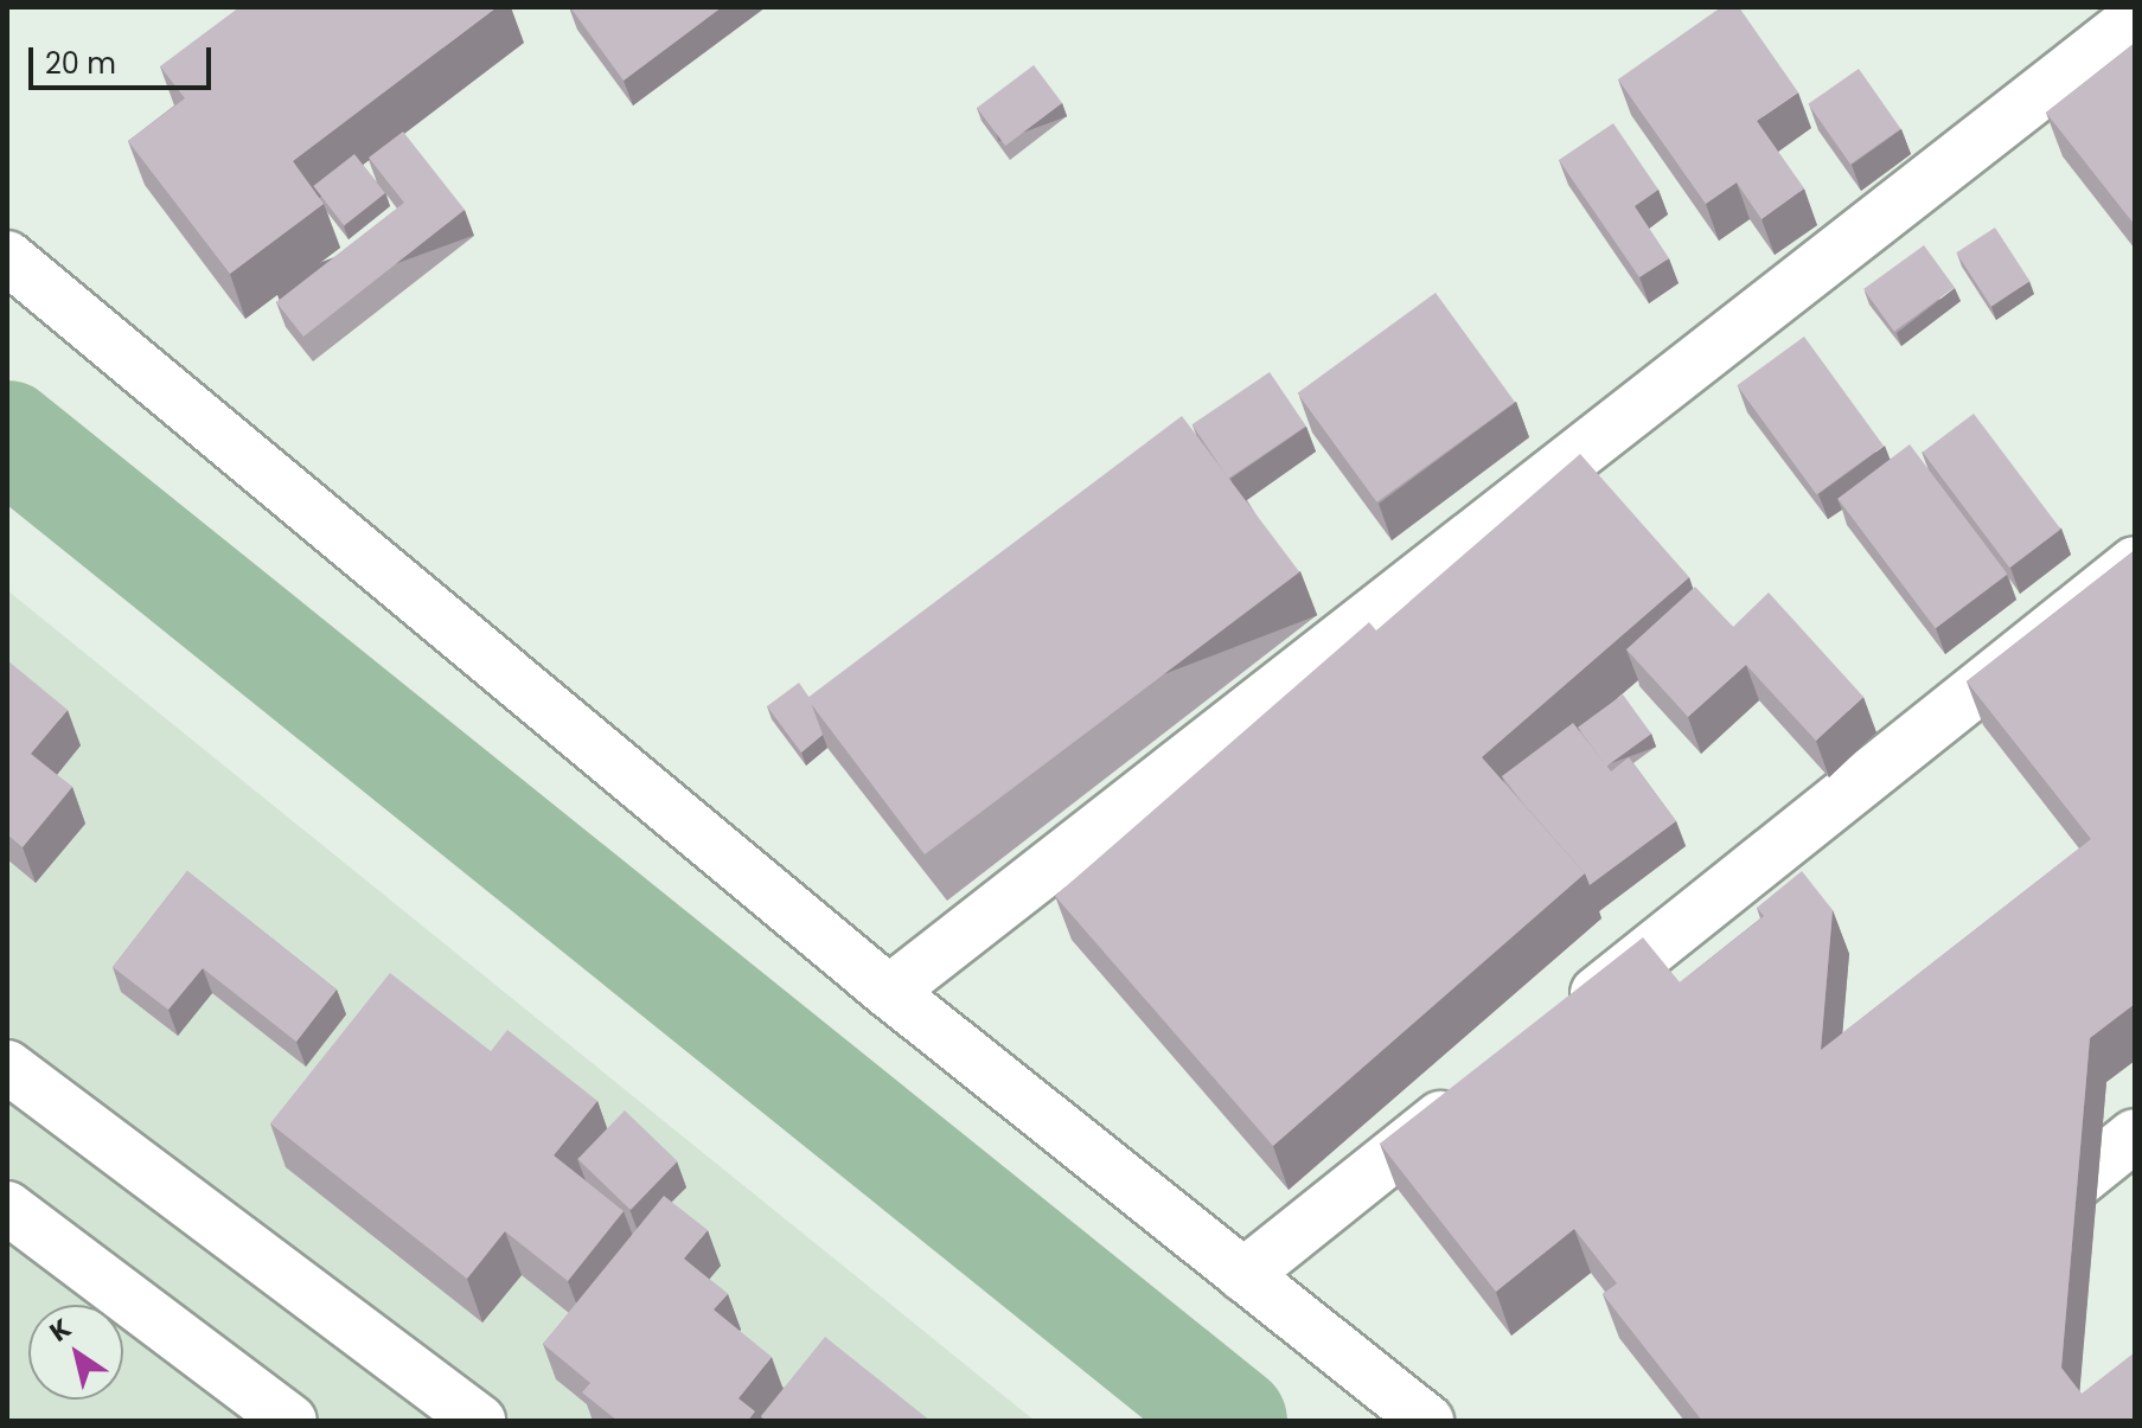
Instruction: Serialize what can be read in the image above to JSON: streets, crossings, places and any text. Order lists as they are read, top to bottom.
{
  "scale_bar": "20 m",
  "north": "top left"
}
